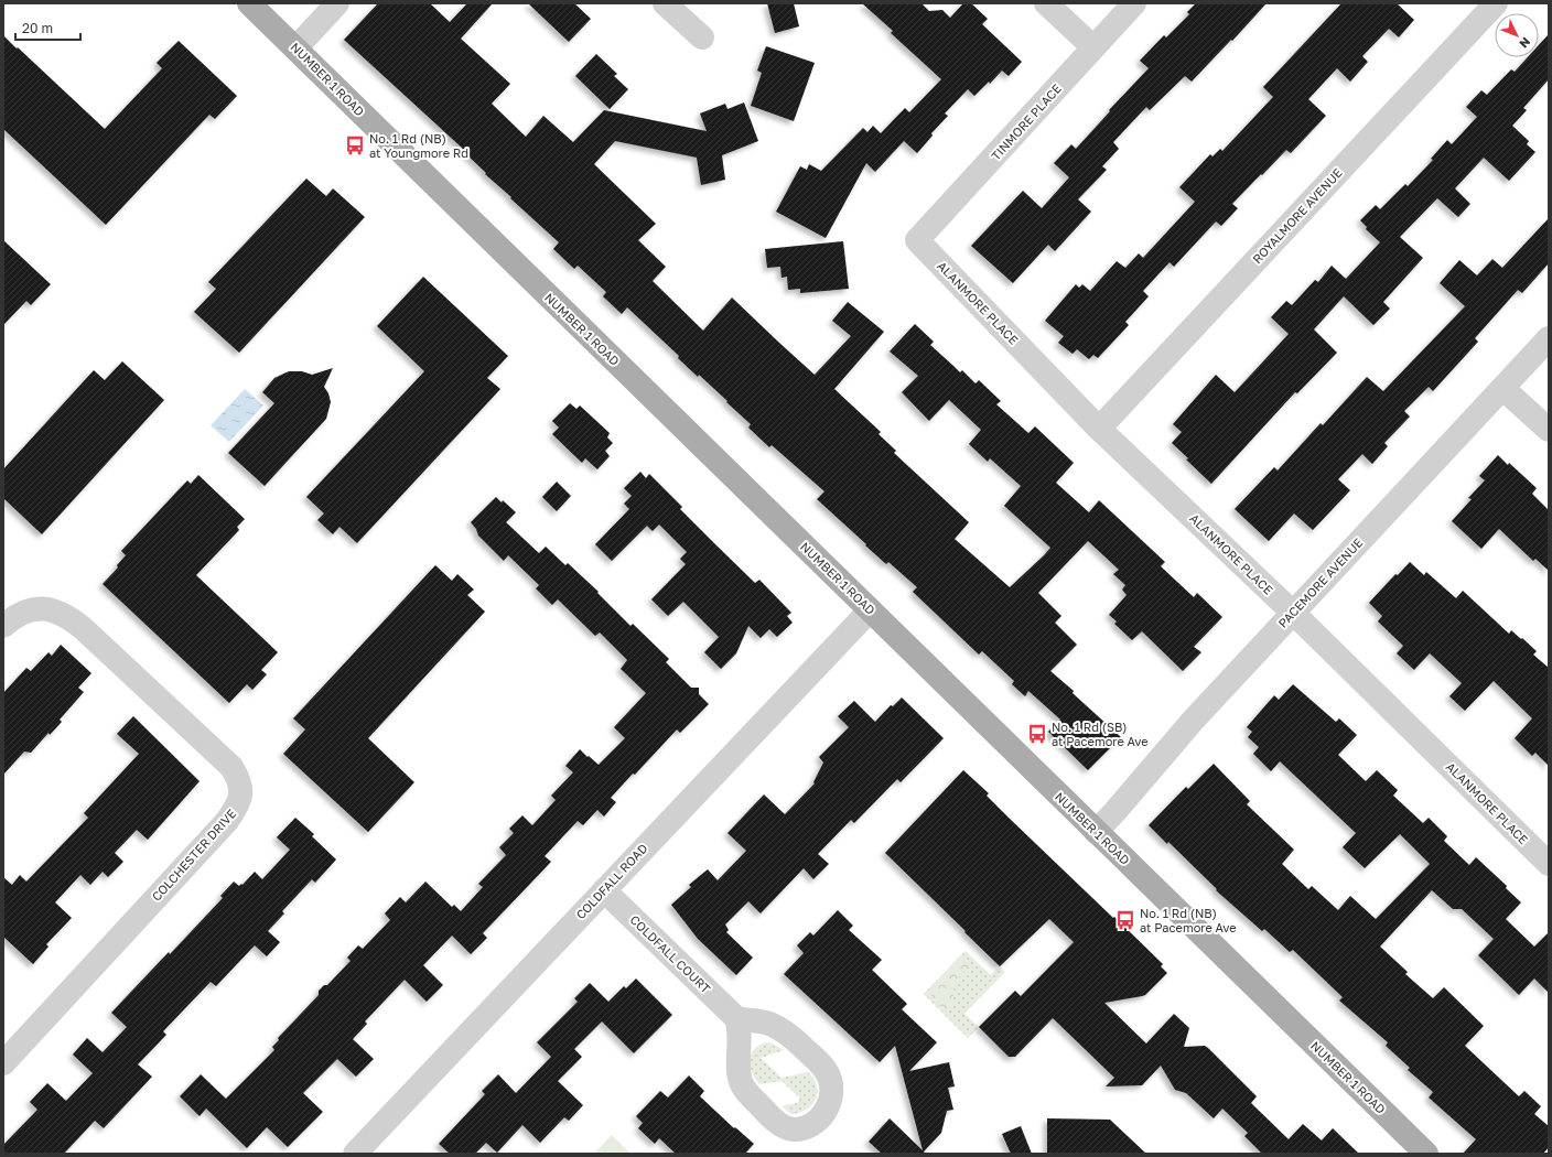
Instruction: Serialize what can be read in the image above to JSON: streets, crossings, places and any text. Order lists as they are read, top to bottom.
{
  "streets": {
    "main road": ["NUMBER 1 ROAD"],
    "street": [
      "TINMORE PLACE",
      "ROYALMORE AVENUE",
      "ALANMORE PLACE",
      "PACEMORE AVENUE",
      "COLCHESTER DRIVE",
      "COLDFALL ROAD",
      "COLDFALL COURT"
    ]
  },
  "crossings": [
    ["NUMBER 1 ROAD", "PACEMORE AVENUE"],
    ["NUMBER 1 ROAD", "COLDFALL ROAD"],
    ["TINMORE PLACE", "ALANMORE PLACE"],
    ["ROYALMORE AVENUE", "ALANMORE PLACE"],
    ["ALANMORE PLACE", "PACEMORE AVENUE"],
    ["COLDFALL ROAD", "COLDFALL COURT"]
  ],
  "places": {
    "bus stop": ["No. 1 Rd (NB) at Youngmore Rd", "No. 1 Rd (SB) at Pacemore Ave", "No. 1 Rd (NB) at Pacemore Ave"]
  },
  "scale_bar": "20 m",
  "north": "bottom right"
}
